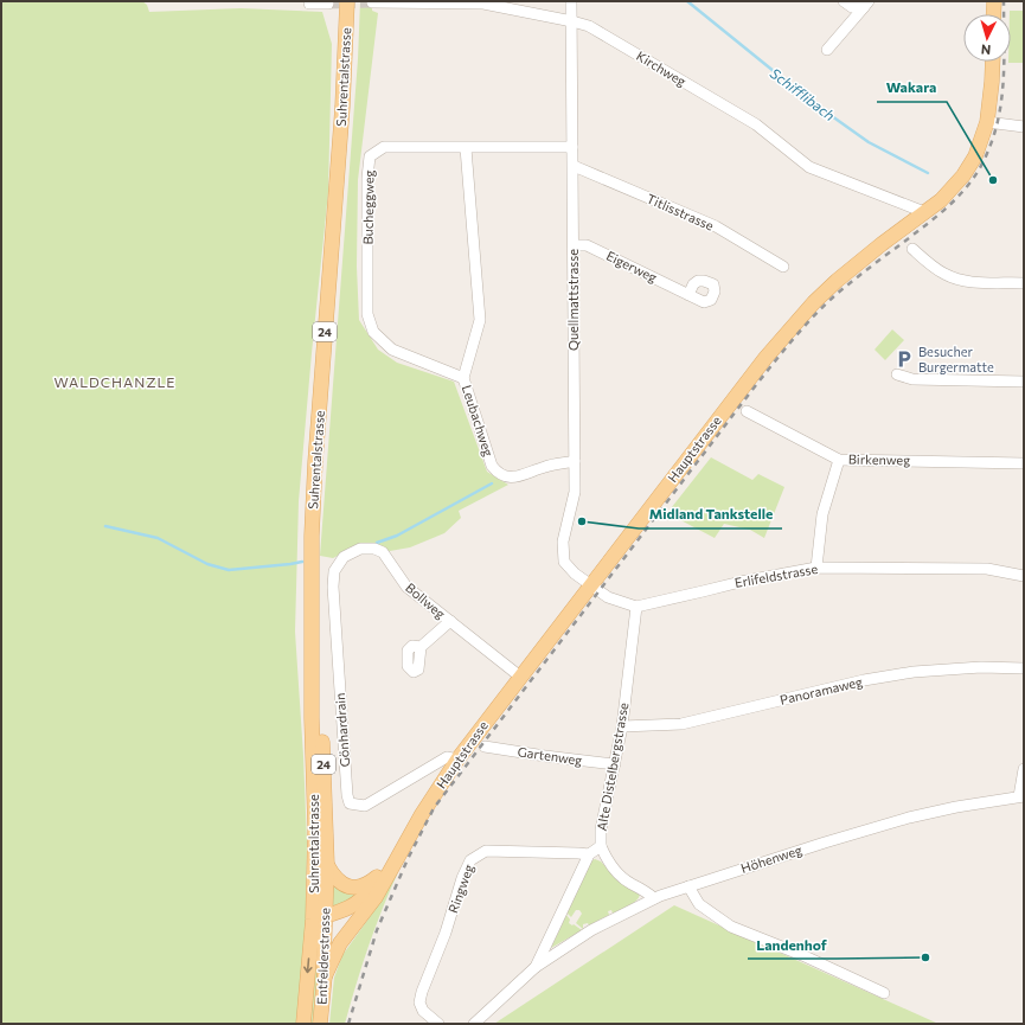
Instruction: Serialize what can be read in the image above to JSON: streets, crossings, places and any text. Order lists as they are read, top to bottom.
{
  "streets": {
    "main road": [
      "Suhrentalstrasse",
      "24",
      "Hauptstrasse",
      "Entfelderstrasse"
    ],
    "street": [
      "Kirchweg",
      "Bucheggweg",
      "Titlisstrasse",
      "Eigerweg",
      "Quellmattstrasse",
      "Leubachweg",
      "Birkenweg",
      "Erlifeldstrasse",
      "Bollweg",
      "Panoramaweg",
      "Gönhardrain",
      "Gartenweg",
      "Alte Distelbergstrasse",
      "Höhenweg",
      "Ringweg"
    ]
  },
  "crossings": [
    ["Kirchweg", "Quellmattstrasse"],
    ["Kirchweg", "Hauptstrasse"],
    ["Suhrentalstrasse", "Entfelderstrasse"],
    ["Bucheggweg", "Quellmattstrasse"],
    ["Bucheggweg", "Leubachweg"],
    ["Titlisstrasse", "Quellmattstrasse"],
    ["Eigerweg", "Quellmattstrasse"],
    ["Quellmattstrasse", "Leubachweg"],
    ["Quellmattstrasse", "Hauptstrasse"],
    ["Hauptstrasse", "Bollweg"],
    ["Hauptstrasse", "Gönhardrain"],
    ["Erlifeldstrasse", "Alte Distelbergstrasse"],
    ["Bollweg", "Gönhardrain"],
    ["Panoramaweg", "Alte Distelbergstrasse"],
    ["Gartenweg", "Alte Distelbergstrasse"],
    ["Alte Distelbergstrasse", "Ringweg"]
  ],
  "districts": ["WALDCHANZLE"],
  "water": ["Schifflibach"],
  "places": {
    "other": ["Wakara", "Midland Tankstelle", "Landenhof"],
    "parking": ["Besucher Burgermatte"]
  },
  "north": "bottom"
}
